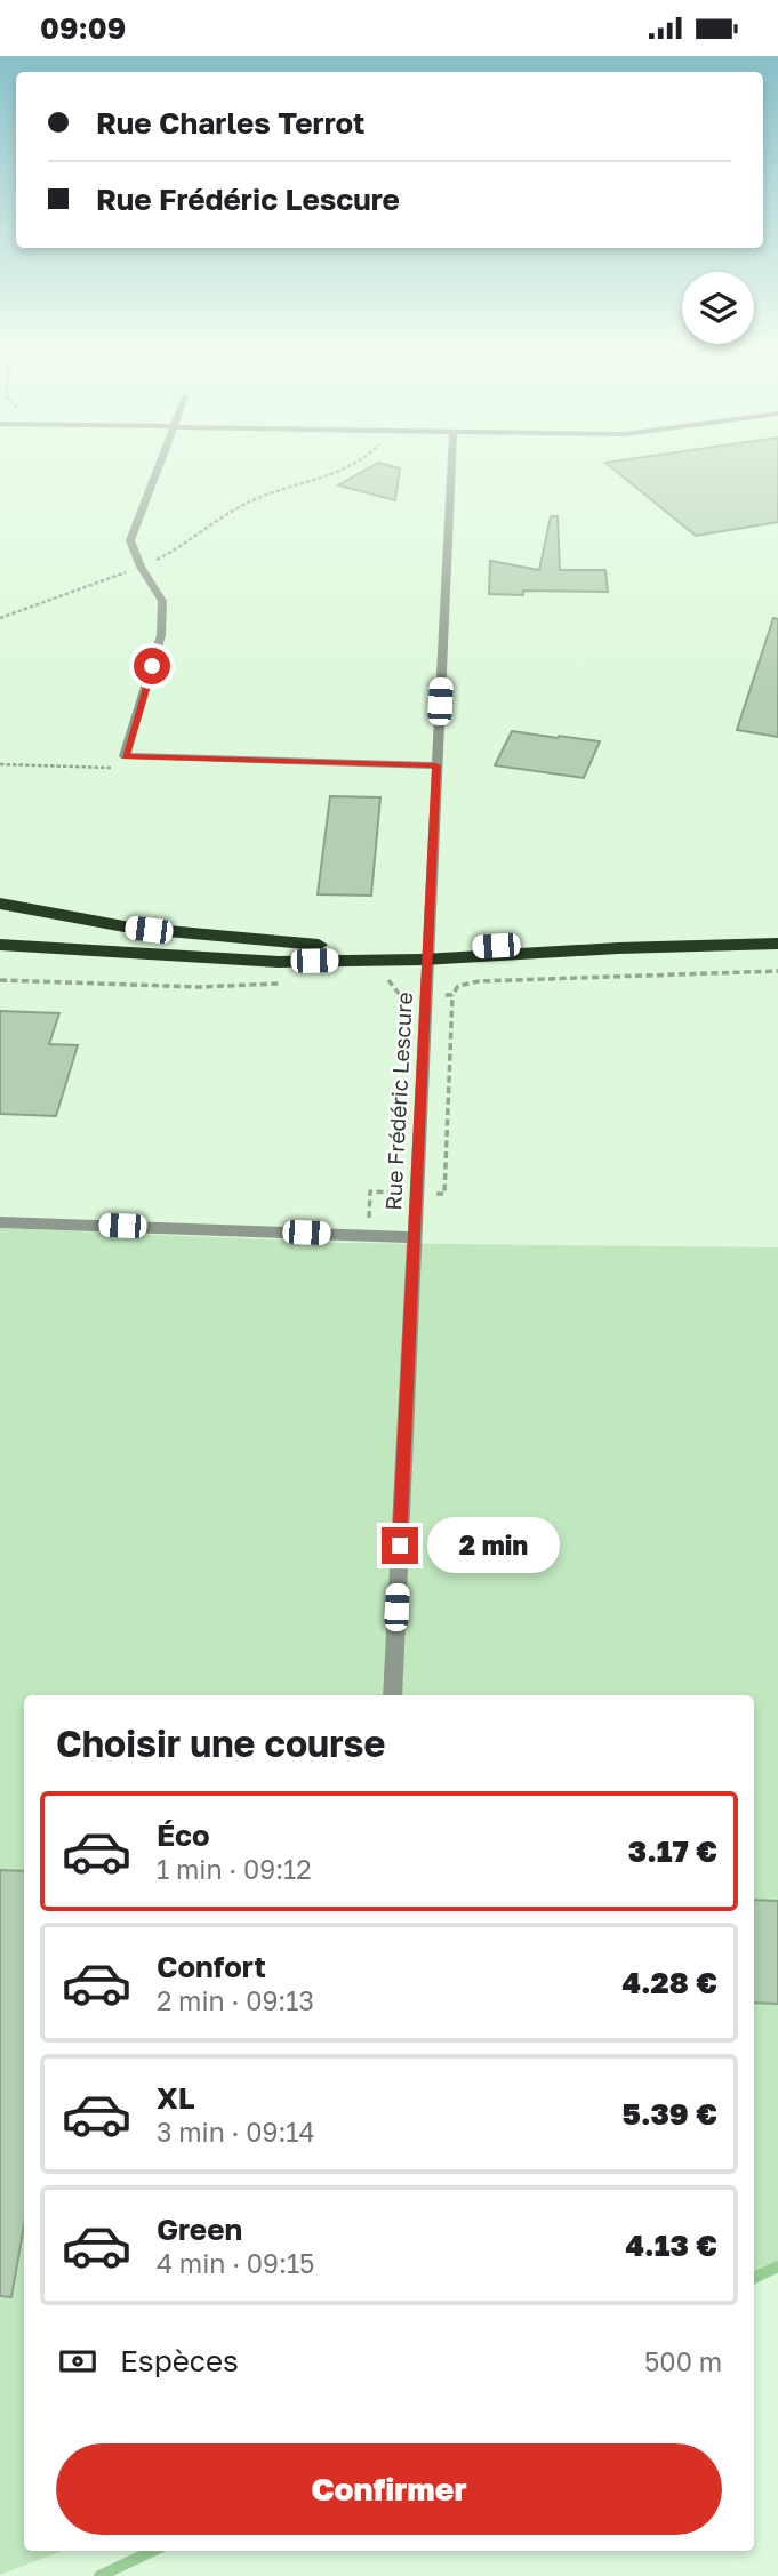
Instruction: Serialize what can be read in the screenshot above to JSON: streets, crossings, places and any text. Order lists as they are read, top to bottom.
{
  "streets": {
    "street": ["Rue Frédéric Lescure"]
  },
  "page": {
    "status": "09:09",
    "banner": ["Rue Charles Terrot", "Rue Frédéric Lescure"],
    "bubble": "2 min",
    "heading": "Choisir une course",
    "list": [
      {
        "name": "Éco",
        "note": "1 min · 09:12",
        "value": "3.17 €"
      },
      {
        "name": "Confort",
        "note": "2 min · 09:13",
        "value": "4.28 €"
      },
      {
        "name": "XL",
        "note": "3 min · 09:14",
        "value": "5.39 €"
      },
      {
        "name": "Green",
        "note": "4 min · 09:15",
        "value": "4.13 €"
      }
    ],
    "pay": ["Espèces", "500 m"],
    "buttons": "Confirmer"
  }
}
